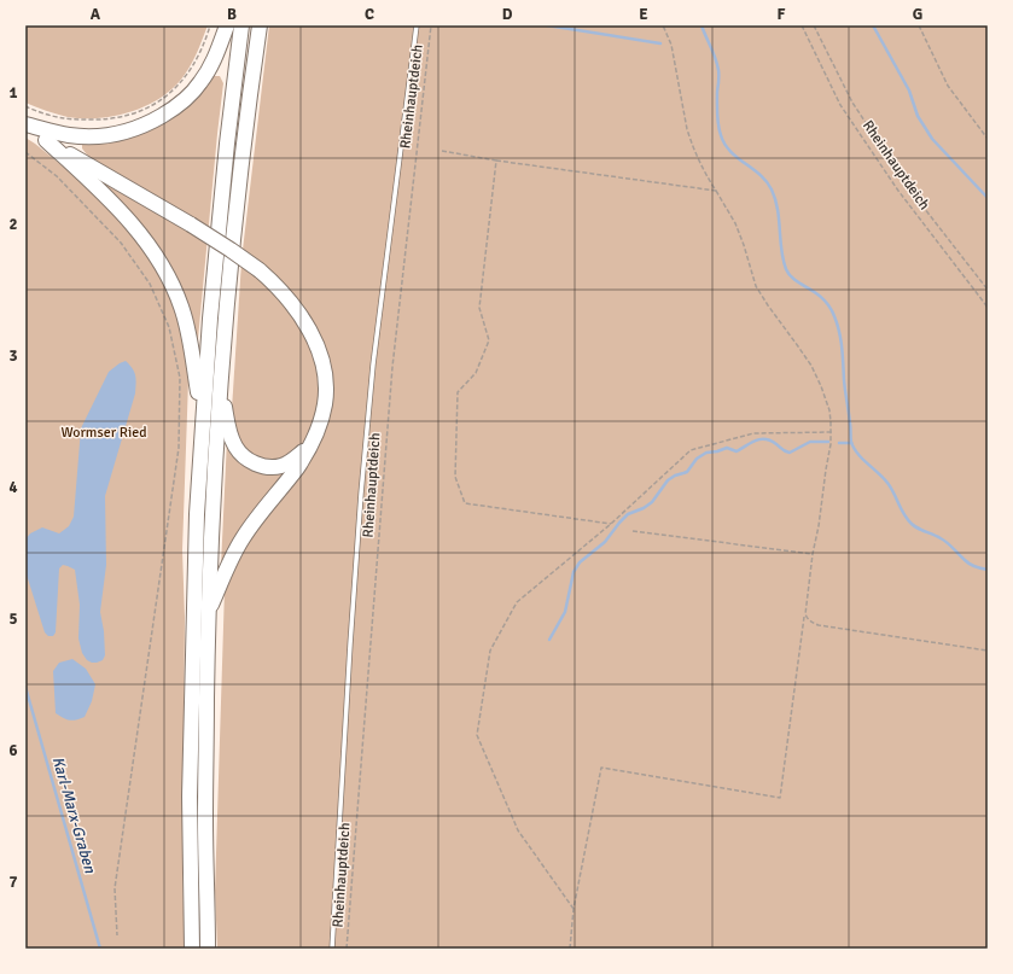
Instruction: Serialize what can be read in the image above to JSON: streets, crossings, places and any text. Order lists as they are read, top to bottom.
{
  "streets": {
    "path": ["Rheinhauptdeich"]
  },
  "water": ["Karl-Marx-Graben"],
  "parks": ["Wormser Ried"],
  "grid": {
    "columns": [
      "A",
      "B",
      "C",
      "D",
      "E",
      "F",
      "G"
    ],
    "rows": [
      "1",
      "2",
      "3",
      "4",
      "5",
      "6",
      "7"
    ]
  }
}
